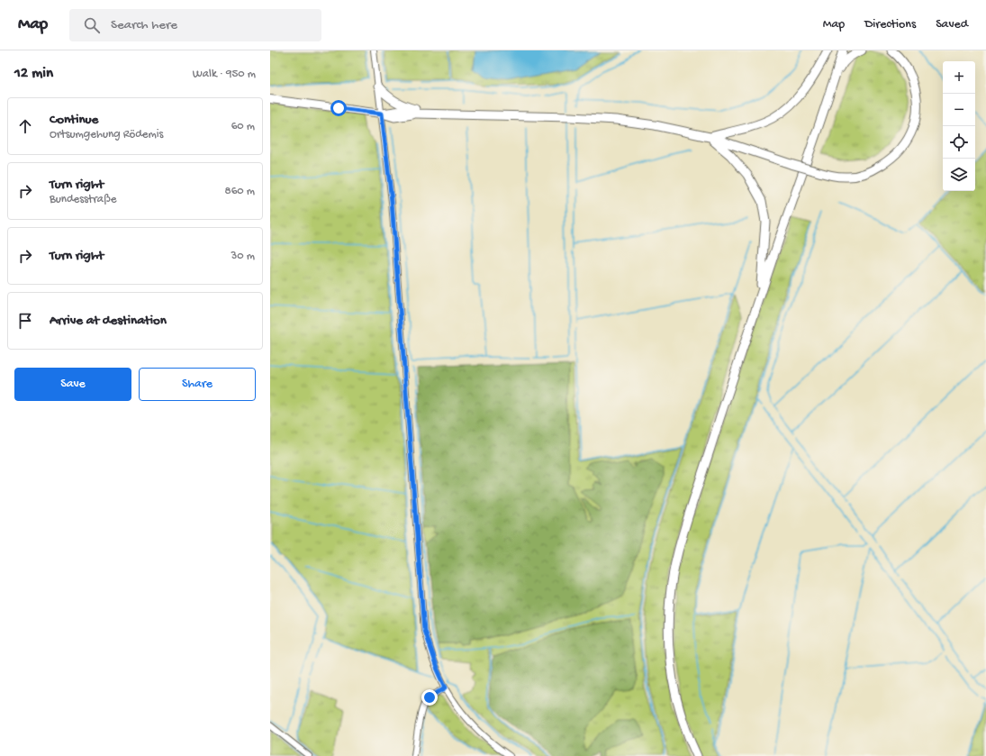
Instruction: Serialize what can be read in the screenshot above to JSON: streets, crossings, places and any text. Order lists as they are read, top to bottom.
{
  "page": {
    "header": "Map",
    "search": "Search here",
    "nav": ["Map", "Directions", "Saved"],
    "heading": ["12 min", "Walk · 950 m"],
    "map_buttons": ["+", "−"],
    "list": [
      ["Continue", "Ortsumgehung Rödemis", "60 m"],
      ["Turn right", "Bundesstraße", "860 m"],
      ["Turn right", "30 m"],
      "Arrive at destination"
    ],
    "buttons": ["Save", "Share"]
  }
}
